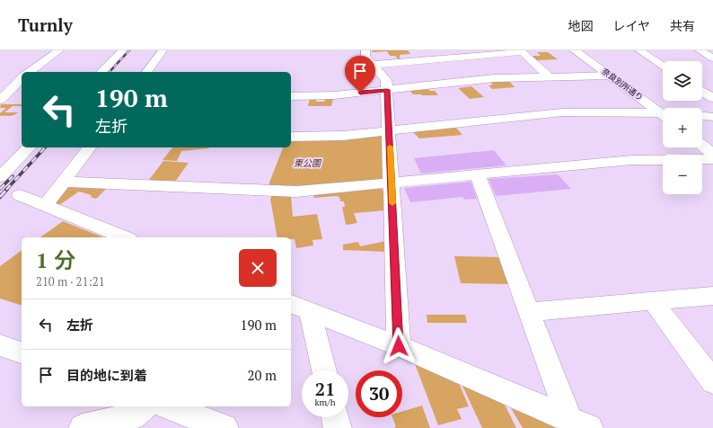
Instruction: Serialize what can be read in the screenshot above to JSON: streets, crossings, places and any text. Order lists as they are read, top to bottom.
{
  "streets": {
    "street": ["奈良別所通り"]
  },
  "parks": ["東公園"],
  "page": {
    "header": "Turnly",
    "nav": ["地図", "レイヤ", "共有"],
    "map_buttons": ["+", "−"],
    "turn": ["190 m", "左折"],
    "heading": ["1 分", "210 m · 21:21"],
    "list": [
      {
        "name": "左折",
        "value": "190 m"
      },
      {
        "name": "目的地に到着",
        "value": "20 m"
      }
    ],
    "speed": "21 km/h",
    "limit": "30"
  }
}
